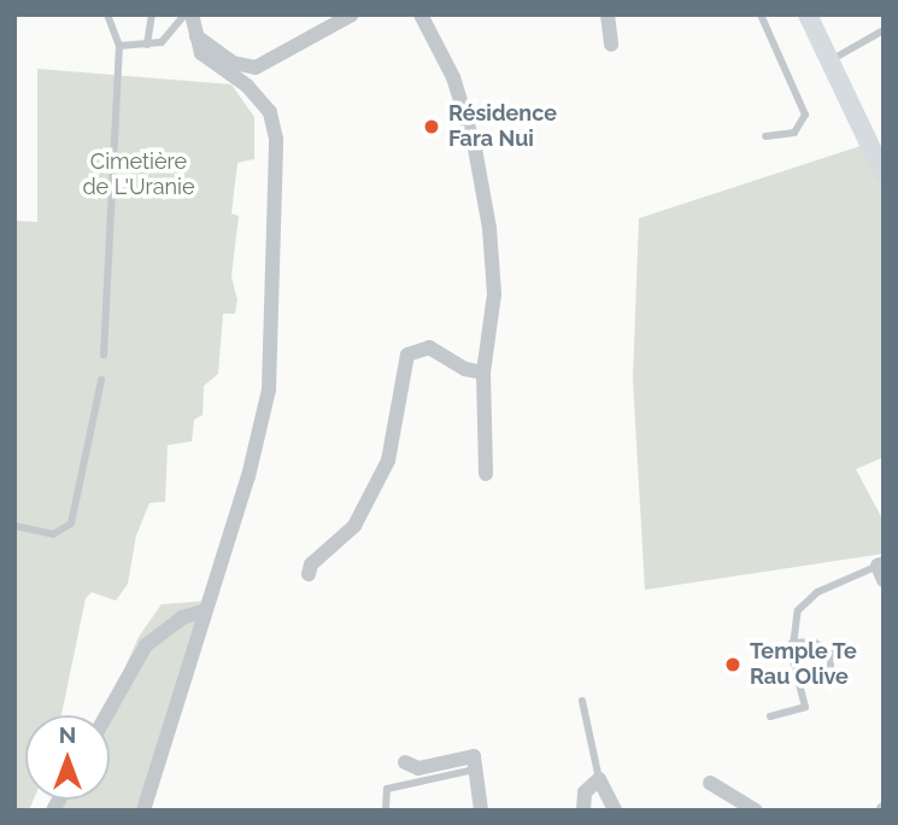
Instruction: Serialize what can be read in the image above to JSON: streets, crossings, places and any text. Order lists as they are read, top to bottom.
{
  "parks": ["Cimetière de L'Uranie"],
  "places": ["Résidence Fara Nui", "Temple Te Rau Olive"],
  "north": "top"
}
